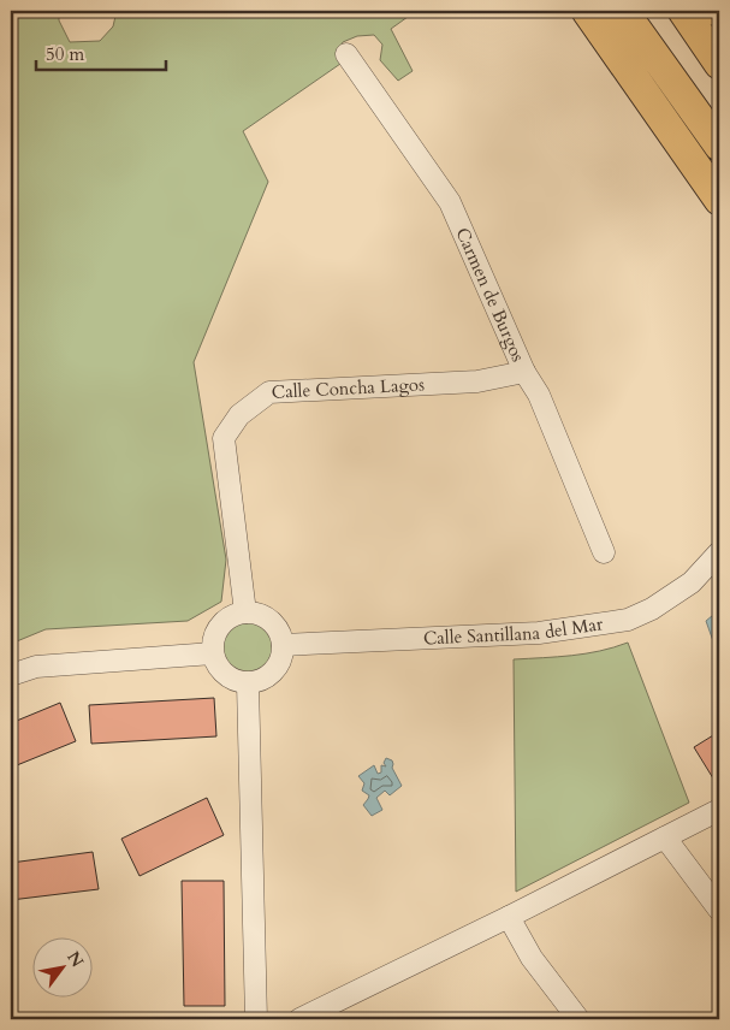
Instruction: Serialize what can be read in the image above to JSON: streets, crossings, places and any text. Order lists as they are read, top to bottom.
{
  "streets": {
    "street": ["Carmen de Burgos", "Calle Concha Lagos", "Calle Santillana del Mar"]
  },
  "crossings": [
    ["Carmen de Burgos", "Calle Concha Lagos"],
    ["Calle Concha Lagos", "Calle Santillana del Mar"]
  ],
  "scale_bar": "50 m",
  "north": "top right"
}
